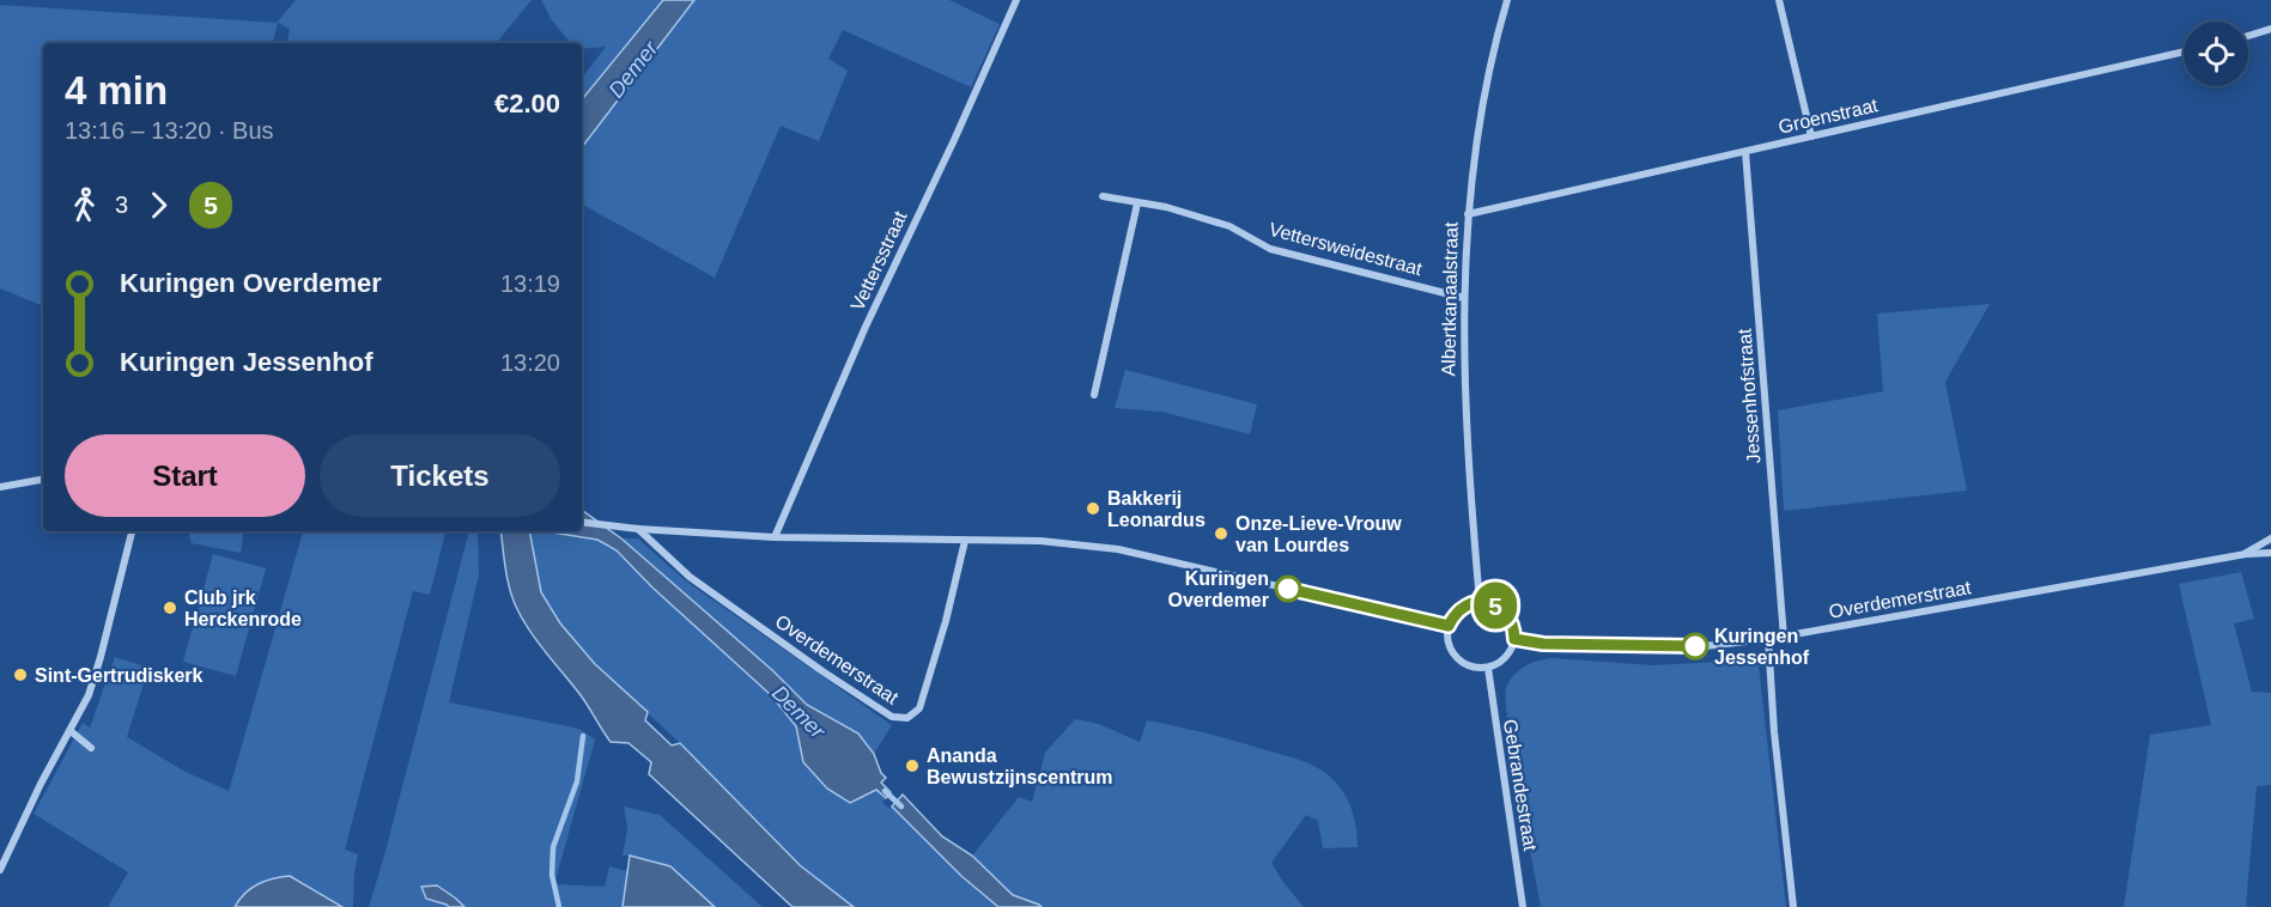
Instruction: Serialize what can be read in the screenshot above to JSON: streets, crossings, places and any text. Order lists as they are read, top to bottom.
{
  "streets": {
    "street": [
      "Groenstraat",
      "Vettersweidestraat",
      "Vettersstraat",
      "Albertkanaalstraat",
      "Jessenhofstraat",
      "Overdemerstraat",
      "Gebrandestraat"
    ]
  },
  "crossings": [
    ["Groenstraat", "Albertkanaalstraat"],
    ["Groenstraat", "Jessenhofstraat"],
    ["Vettersweidestraat", "Albertkanaalstraat"],
    ["Albertkanaalstraat", "Overdemerstraat"],
    ["Albertkanaalstraat", "Gebrandestraat"],
    ["Jessenhofstraat", "Overdemerstraat"],
    ["Overdemerstraat", "Gebrandestraat"]
  ],
  "water": ["Demer"],
  "places": [
    "Bakkerij Leonardus",
    "Onze-Lieve-Vrouw van Lourdes",
    "Kuringen Overdemer",
    "Club jrk Herckenrode",
    "Kuringen Jessenhof",
    "Sint-Gertrudiskerk",
    "Ananda Bewustzijnscentrum"
  ],
  "lines": ["bus line 5"],
  "page": {
    "on_map": "5",
    "heading": ["4 min", "13:16 – 13:20 · Bus", "€2.00"],
    "legs": ["3", "5"],
    "list": [
      {
        "name": "Kuringen Overdemer",
        "value": "13:19"
      },
      {
        "name": "Kuringen Jessenhof",
        "value": "13:20"
      }
    ],
    "buttons": ["Start", "Tickets"]
  }
}
